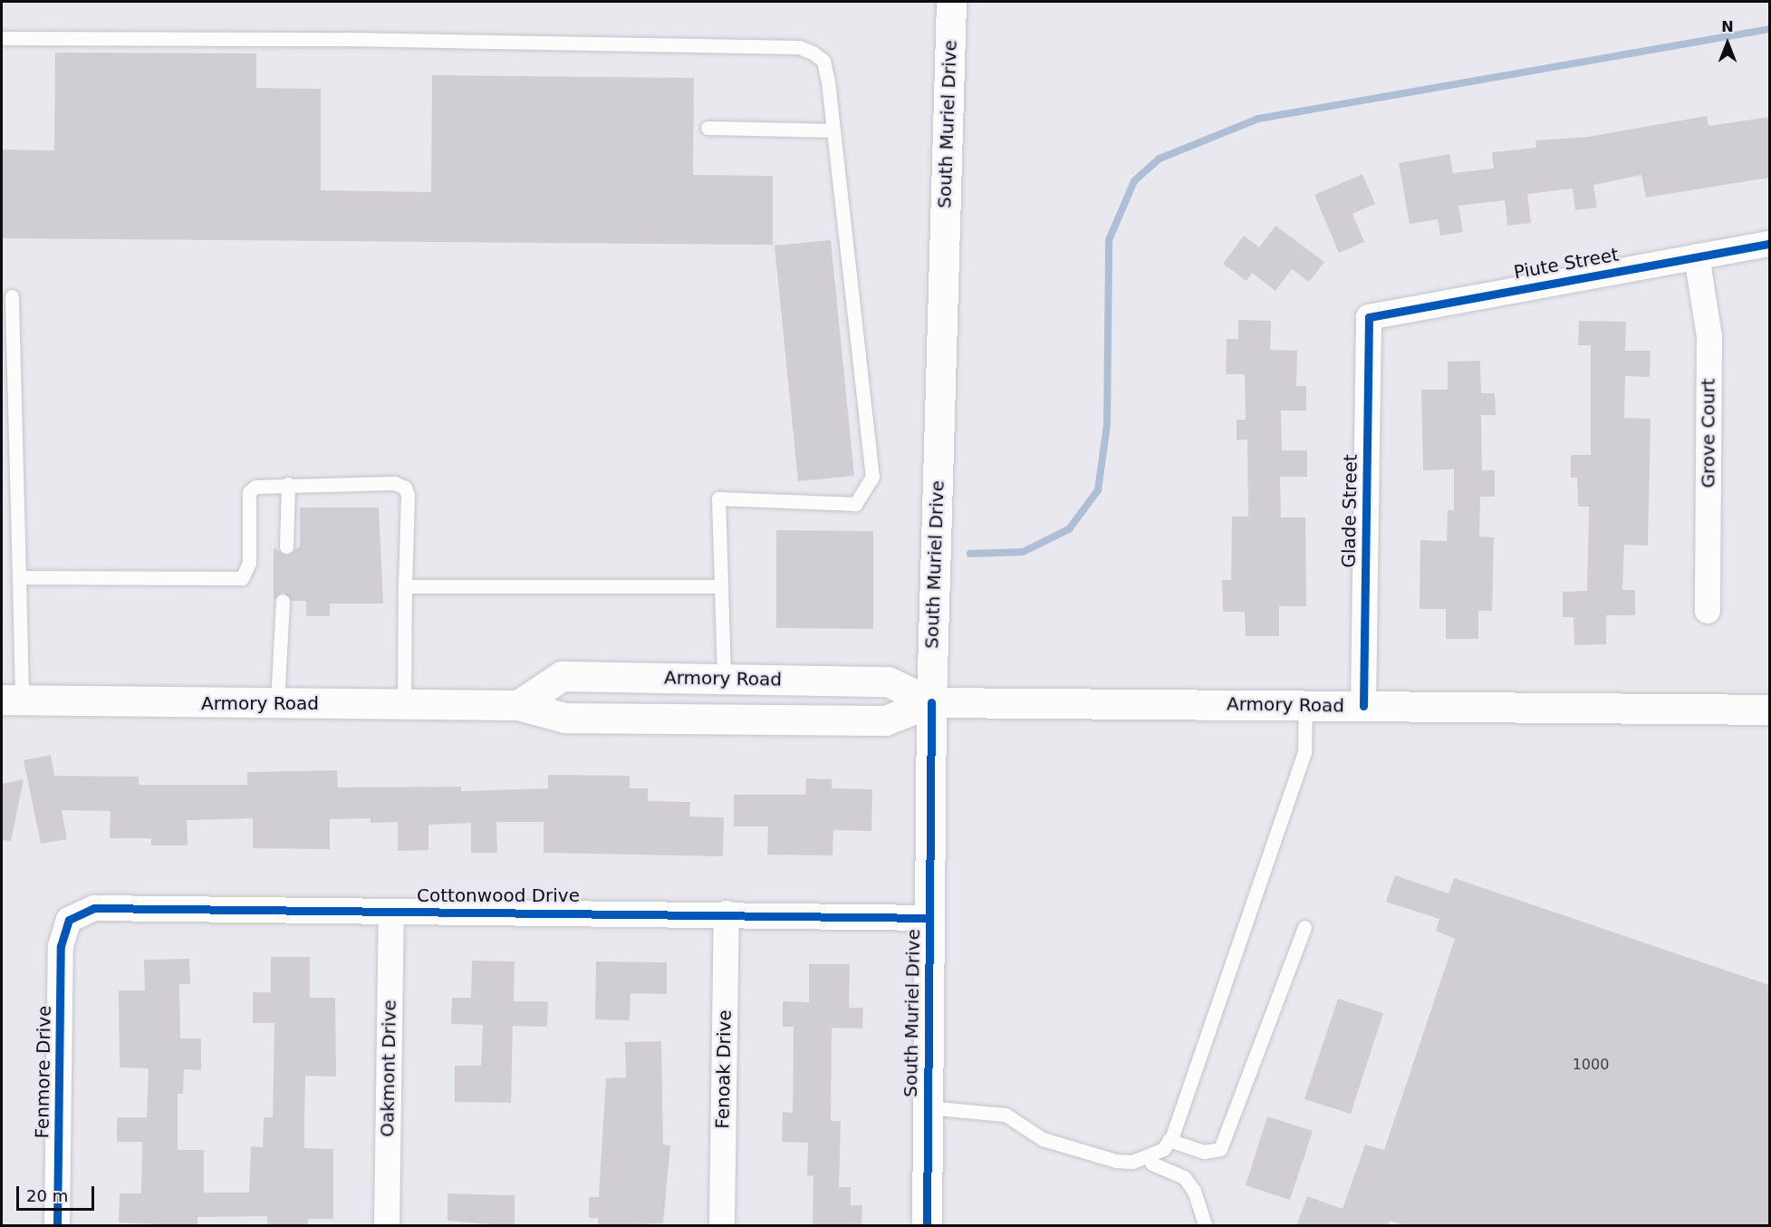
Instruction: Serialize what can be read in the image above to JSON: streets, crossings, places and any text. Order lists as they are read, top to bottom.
{
  "streets": {
    "main road": ["South Muriel Drive", "Armory Road"],
    "street": [
      "Piute Street",
      "Grove Court",
      "Glade Street",
      "Cottonwood Drive",
      "Oakmont Drive",
      "Fenoak Drive",
      "Fenmore Drive"
    ]
  },
  "crossings": [
    ["South Muriel Drive", "Armory Road"],
    ["South Muriel Drive", "Cottonwood Drive"],
    ["Piute Street", "Grove Court"],
    ["Piute Street", "Glade Street"],
    ["Glade Street", "Armory Road"],
    ["Cottonwood Drive", "Oakmont Drive"],
    ["Cottonwood Drive", "Fenoak Drive"],
    ["Cottonwood Drive", "Fenmore Drive"]
  ],
  "house_numbers": ["1000"],
  "scale_bar": "20 m",
  "north": "top"
}
